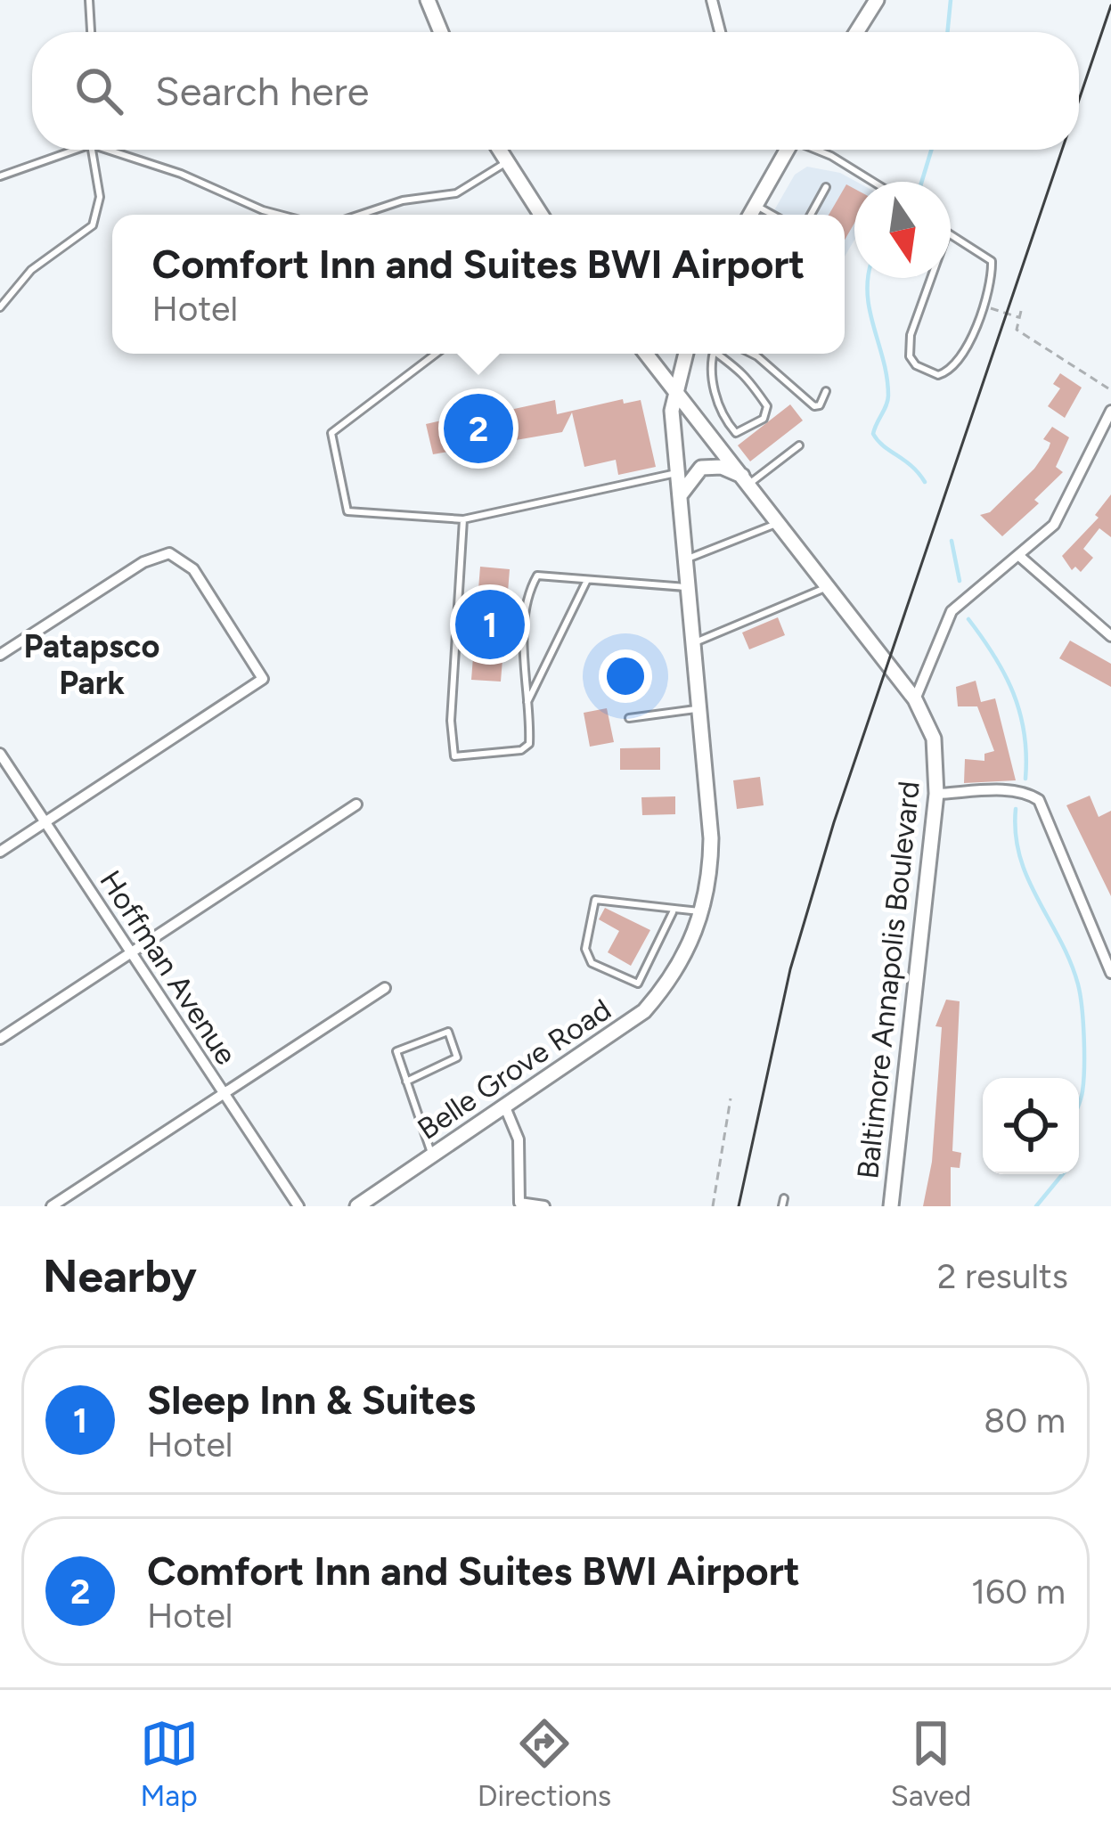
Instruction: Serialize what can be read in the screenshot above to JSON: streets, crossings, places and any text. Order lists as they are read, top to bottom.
{
  "streets": {
    "main road": ["Baltimore Annapolis Boulevard", "Belle Grove Road"],
    "street": ["Hoffman Avenue"]
  },
  "crossings": [
    ["Baltimore Annapolis Boulevard", "Belle Grove Road"]
  ],
  "districts": ["Patapsco Park"],
  "north": "bottom",
  "page": {
    "search": "Search here",
    "popup": ["Comfort Inn and Suites BWI Airport", "Hotel"],
    "pins": ["2", "1"],
    "heading": ["Nearby", "2 results"],
    "list": [
      {
        "mark": "1",
        "name": "Sleep Inn & Suites",
        "note": "Hotel",
        "value": "80 m"
      },
      {
        "mark": "2",
        "name": "Comfort Inn and Suites BWI Airport",
        "note": "Hotel",
        "value": "160 m"
      }
    ],
    "nav": ["Map", "Directions", "Saved"]
  }
}
